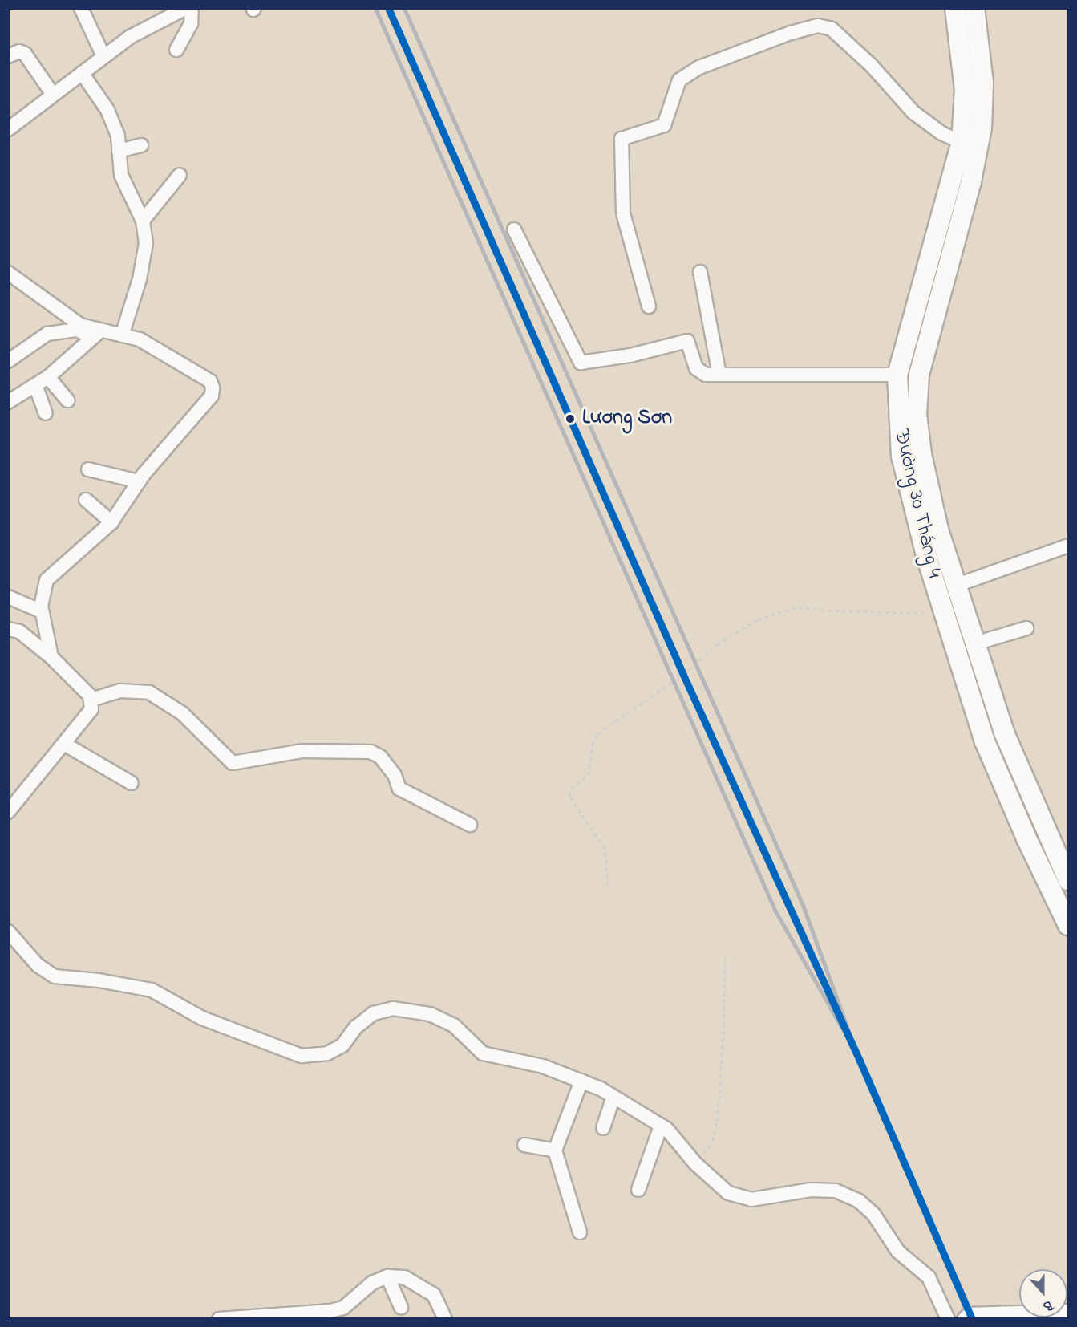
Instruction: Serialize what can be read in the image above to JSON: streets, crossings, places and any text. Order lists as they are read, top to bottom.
{
  "streets": {
    "highway": ["Đường 30 Tháng 4"]
  },
  "places": ["Lương Sơn"],
  "north": "bottom"
}
